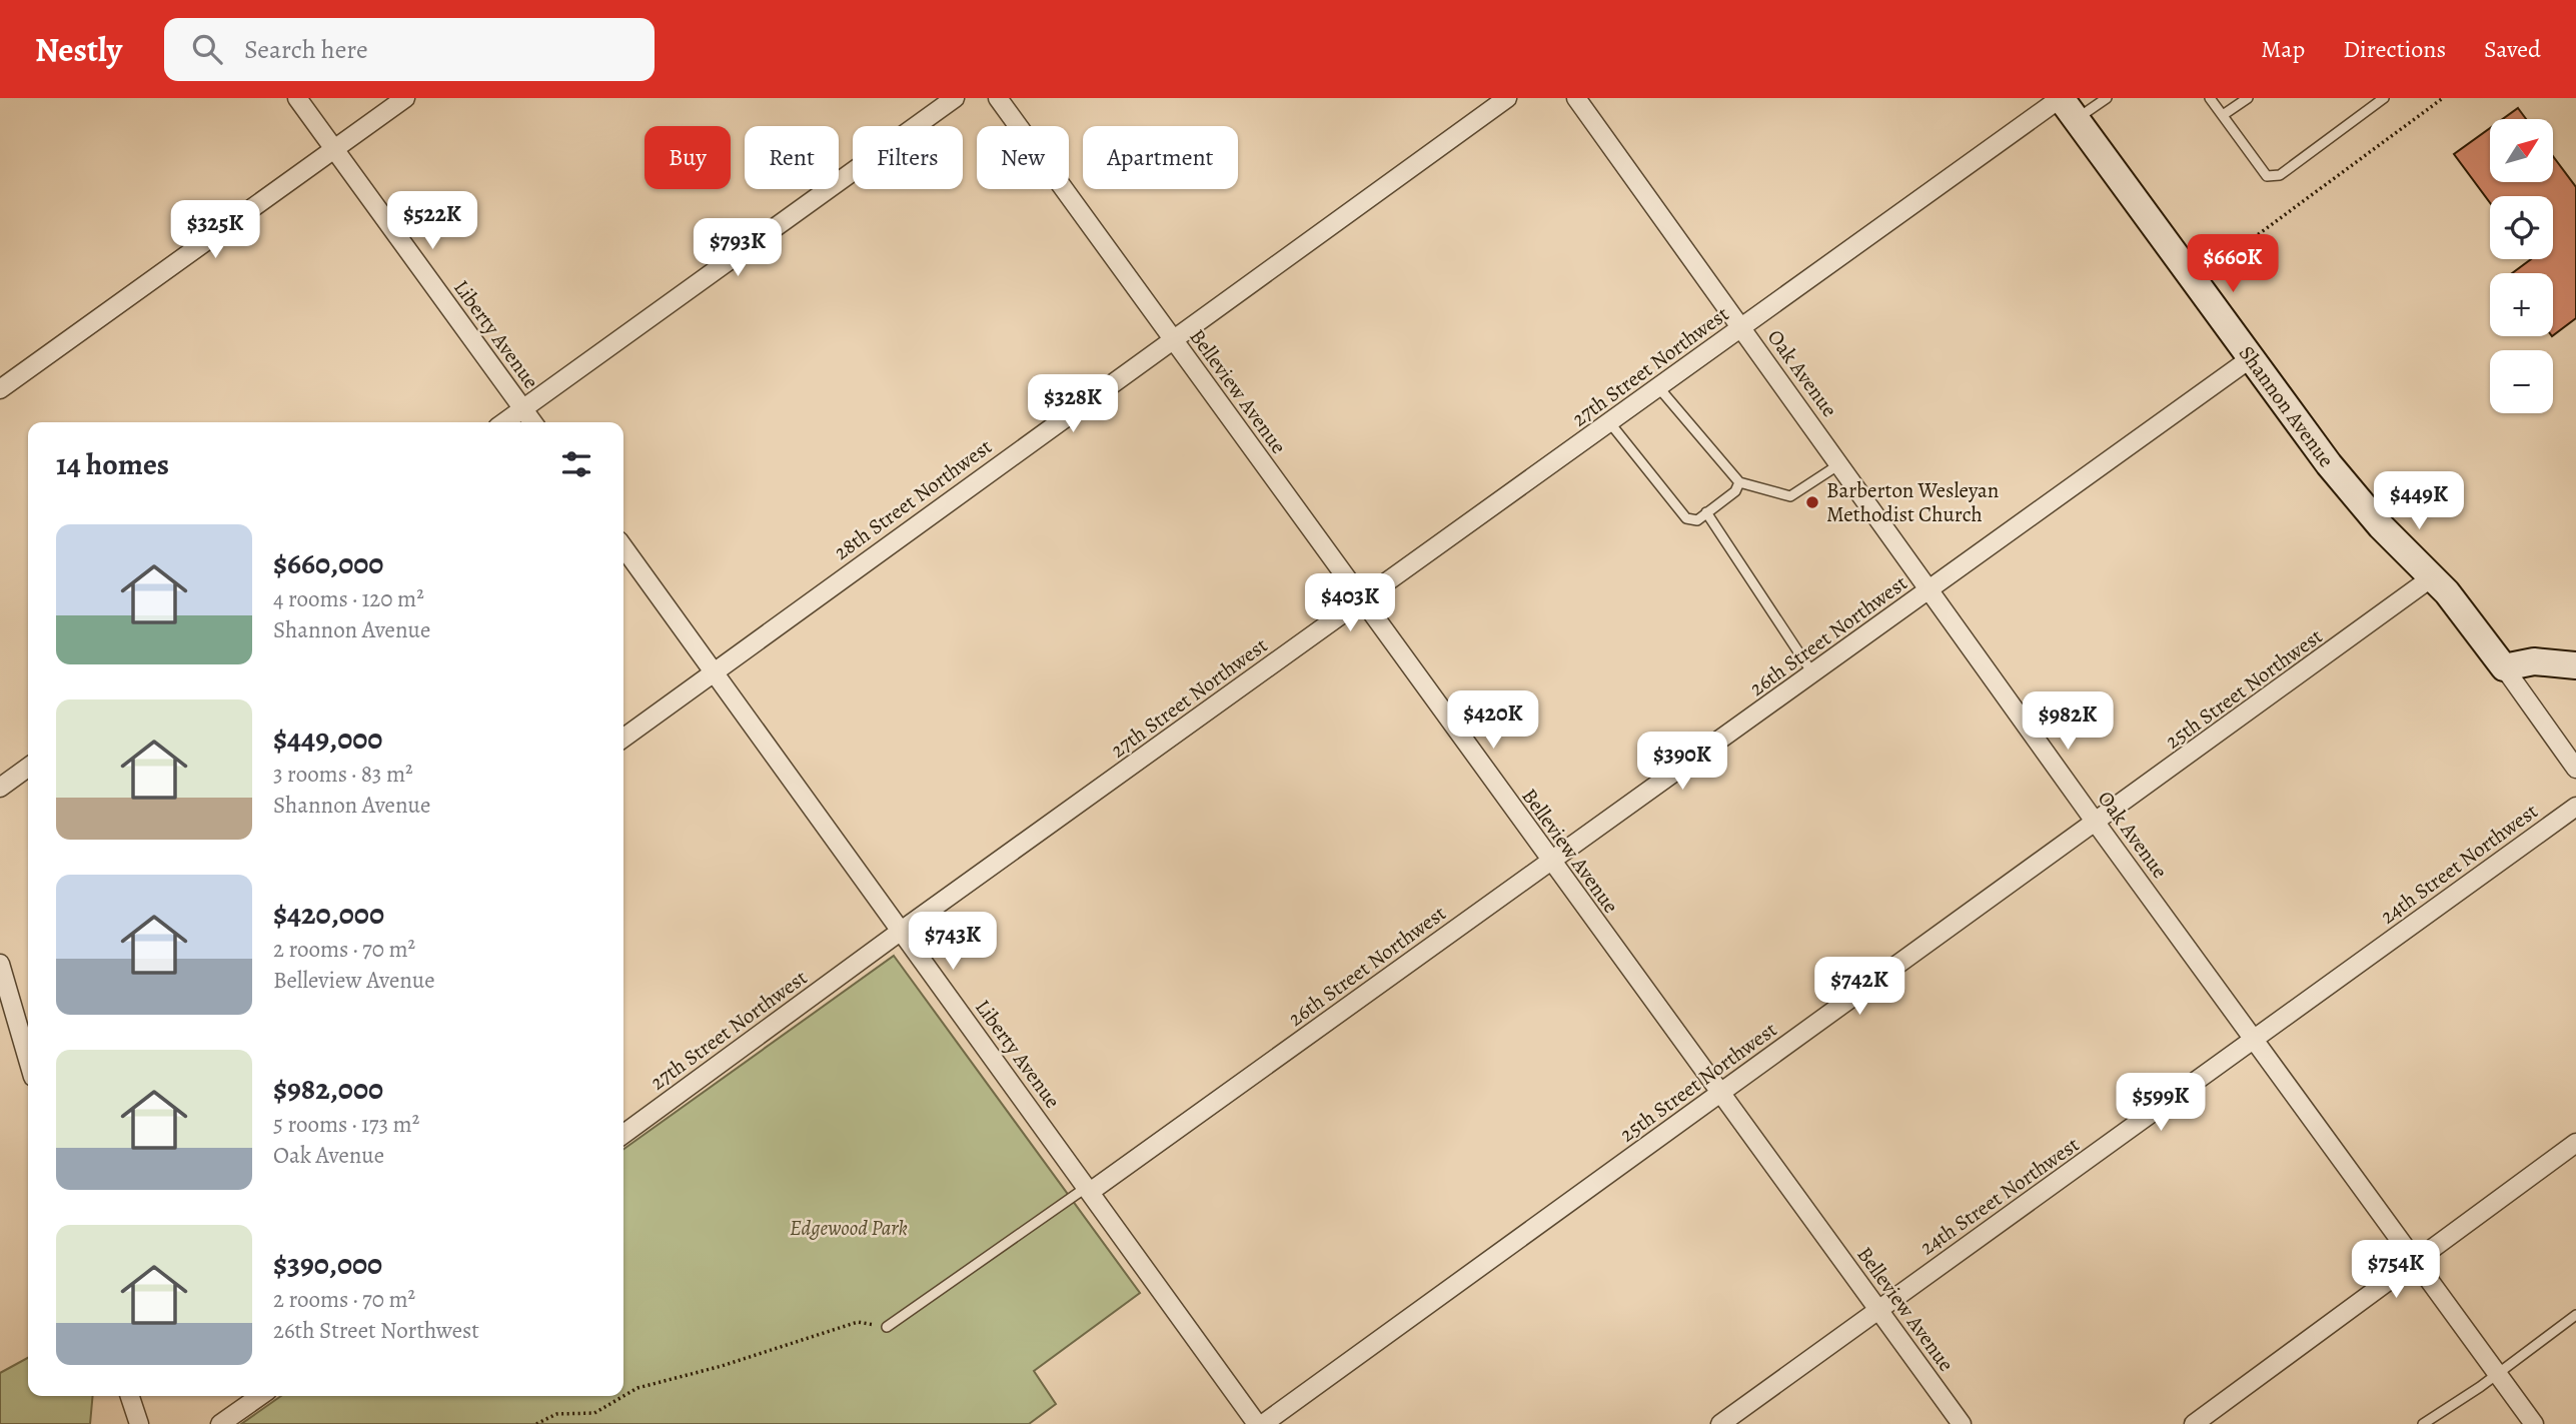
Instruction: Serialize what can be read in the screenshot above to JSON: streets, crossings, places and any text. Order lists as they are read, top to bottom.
{
  "streets": {
    "street": [
      "Liberty Avenue",
      "27th Street Northwest",
      "Oak Avenue",
      "Belleview Avenue",
      "Shannon Avenue",
      "28th Street Northwest",
      "26th Street Northwest",
      "25th Street Northwest",
      "24th Street Northwest"
    ]
  },
  "crossings": [
    ["Liberty Avenue", "27th Street Northwest"],
    ["Liberty Avenue", "28th Street Northwest"],
    ["Liberty Avenue", "26th Street Northwest"],
    ["27th Street Northwest", "Oak Avenue"],
    ["27th Street Northwest", "Belleview Avenue"],
    ["27th Street Northwest", "Shannon Avenue"],
    ["Oak Avenue", "26th Street Northwest"],
    ["Oak Avenue", "25th Street Northwest"],
    ["Oak Avenue", "24th Street Northwest"],
    ["Belleview Avenue", "28th Street Northwest"],
    ["Belleview Avenue", "26th Street Northwest"],
    ["Belleview Avenue", "25th Street Northwest"],
    ["Belleview Avenue", "24th Street Northwest"],
    ["Shannon Avenue", "26th Street Northwest"],
    ["Shannon Avenue", "25th Street Northwest"]
  ],
  "parks": ["Edgewood Park"],
  "places": ["Barberton Wesleyan Methodist Church"],
  "north": "top right",
  "page": {
    "header": "Nestly",
    "search": "Search here",
    "nav": ["Map", "Directions", "Saved"],
    "map_buttons": ["+", "−"],
    "chip": [
      "Buy",
      "Rent",
      "Filters",
      "New",
      "Apartment"
    ],
    "price": [
      "$522K",
      "$325K",
      "$793K",
      "$660K",
      "$328K",
      "$449K",
      "$403K",
      "$420K",
      "$982K",
      "$390K",
      "$743K",
      "$742K",
      "$599K",
      "$754K"
    ],
    "heading": "14 homes",
    "list": [
      {
        "name": "$660,000",
        "note": "4 rooms · 120 m² · Shannon Avenue"
      },
      {
        "name": "$449,000",
        "note": "3 rooms · 83 m² · Shannon Avenue"
      },
      {
        "name": "$420,000",
        "note": "2 rooms · 70 m² · Belleview Avenue"
      },
      {
        "name": "$982,000",
        "note": "5 rooms · 173 m² · Oak Avenue"
      },
      {
        "name": "$390,000",
        "note": "2 rooms · 70 m² · 26th Street Northwest"
      }
    ]
  }
}
